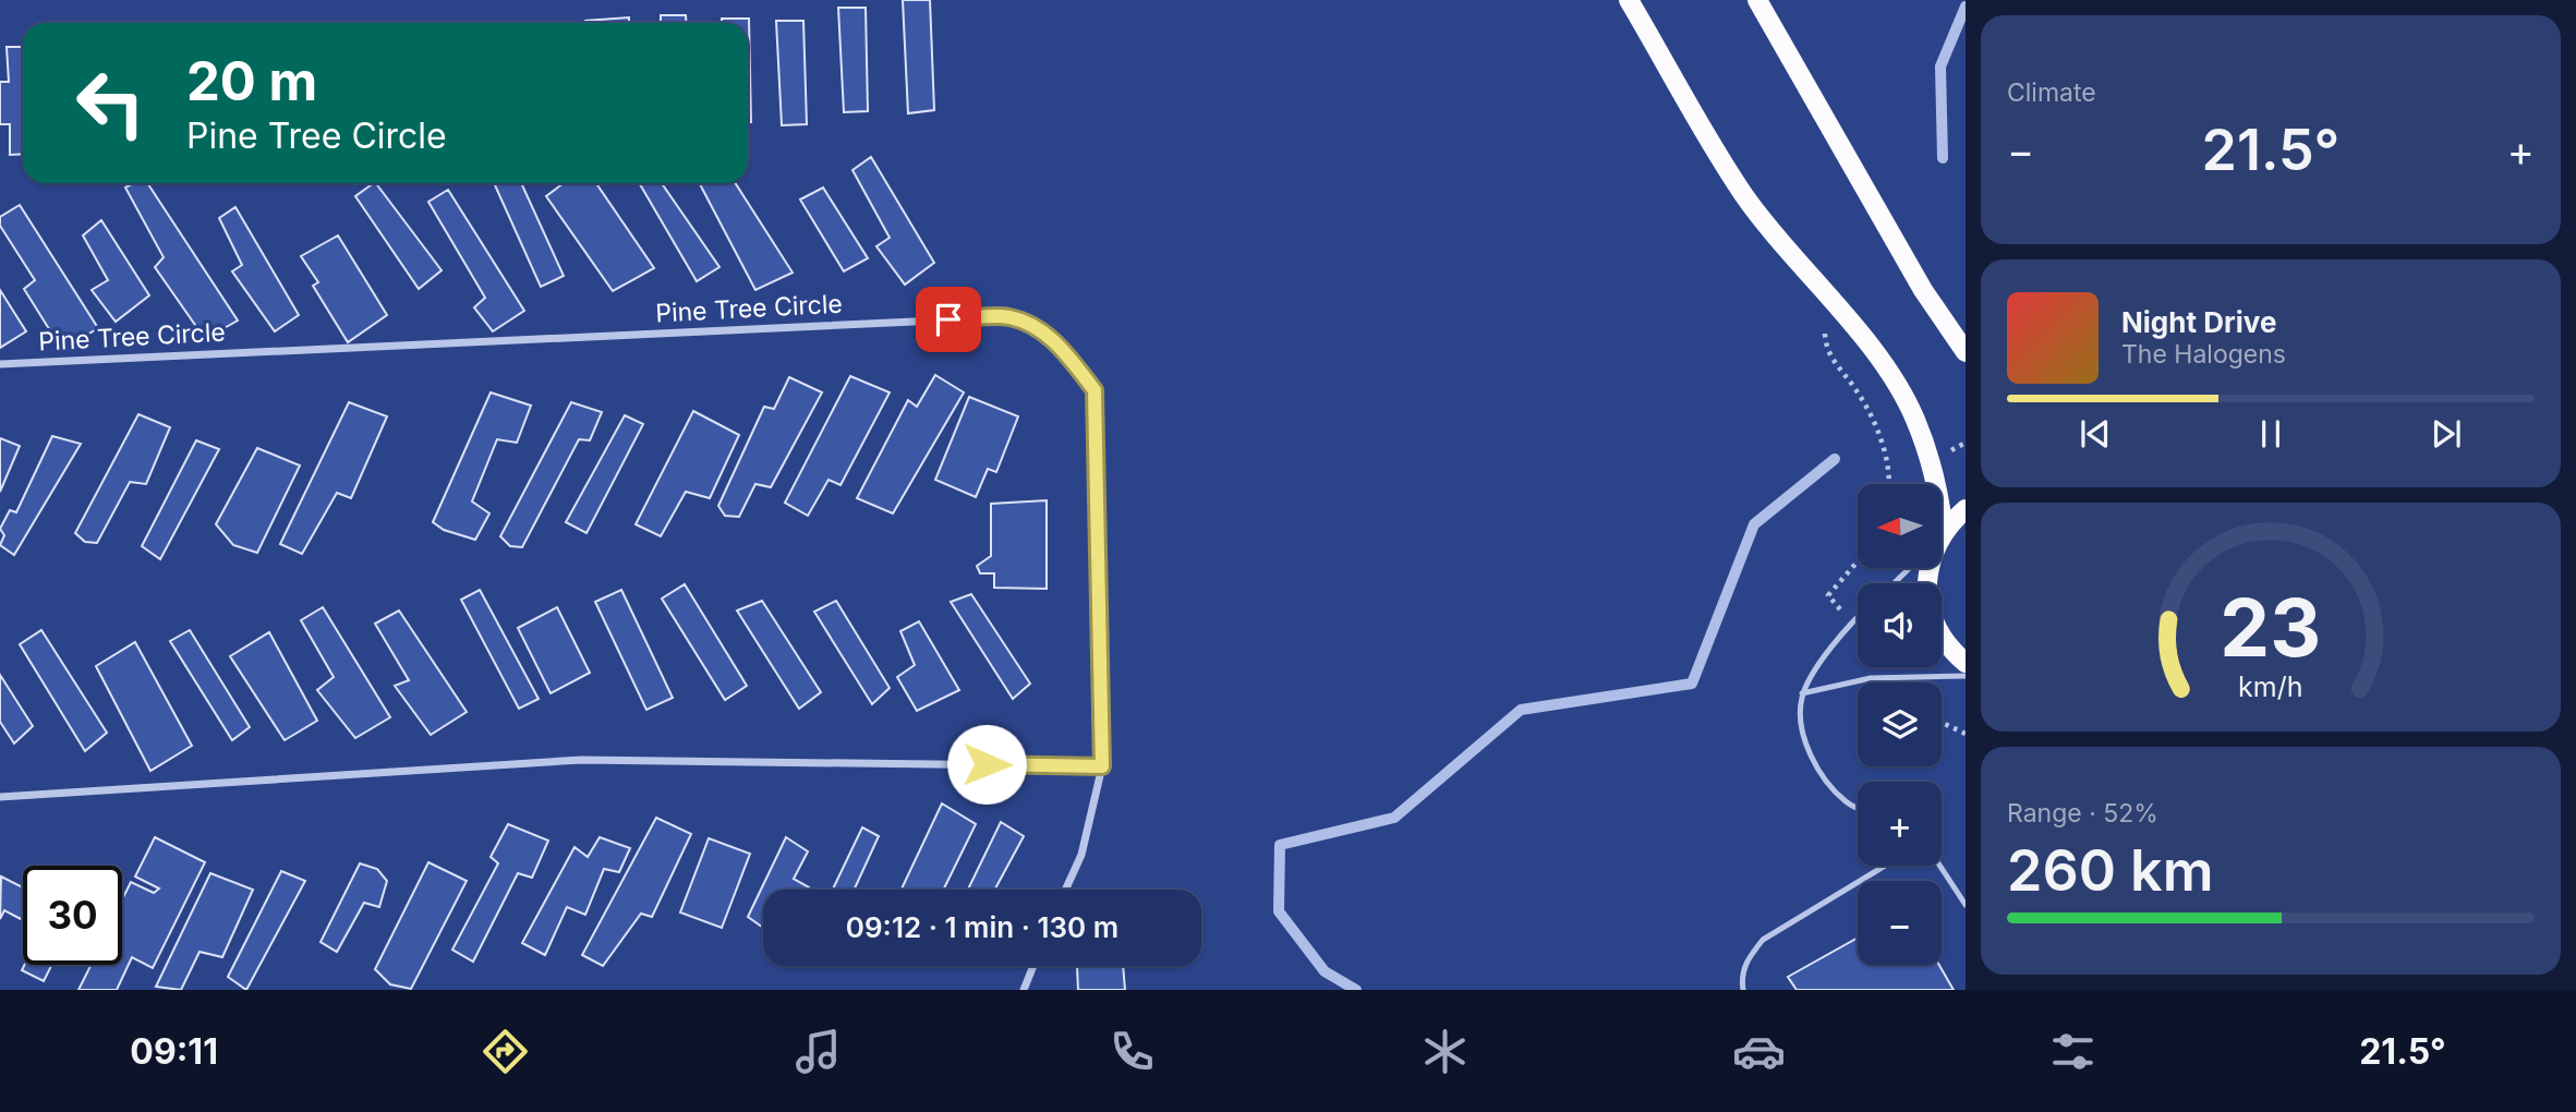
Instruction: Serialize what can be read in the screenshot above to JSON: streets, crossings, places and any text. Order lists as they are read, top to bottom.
{
  "streets": {
    "street": ["Pine Tree Circle"]
  },
  "north": "left",
  "page": {
    "tile": [
      "Climate",
      ["Range · 52%", "260 km"]
    ],
    "turn": ["20 m", "Pine Tree Circle"],
    "heat": ["−", "21.5°", "+"],
    "song": ["Night Drive", "The Halogens"],
    "map_buttons": ["+", "−"],
    "limit": "30",
    "trip": "09:12 · 1 min · 130 m",
    "tabs": ["09:11", "21.5°"],
    "gauge": ["23", "km/h"]
  }
}
